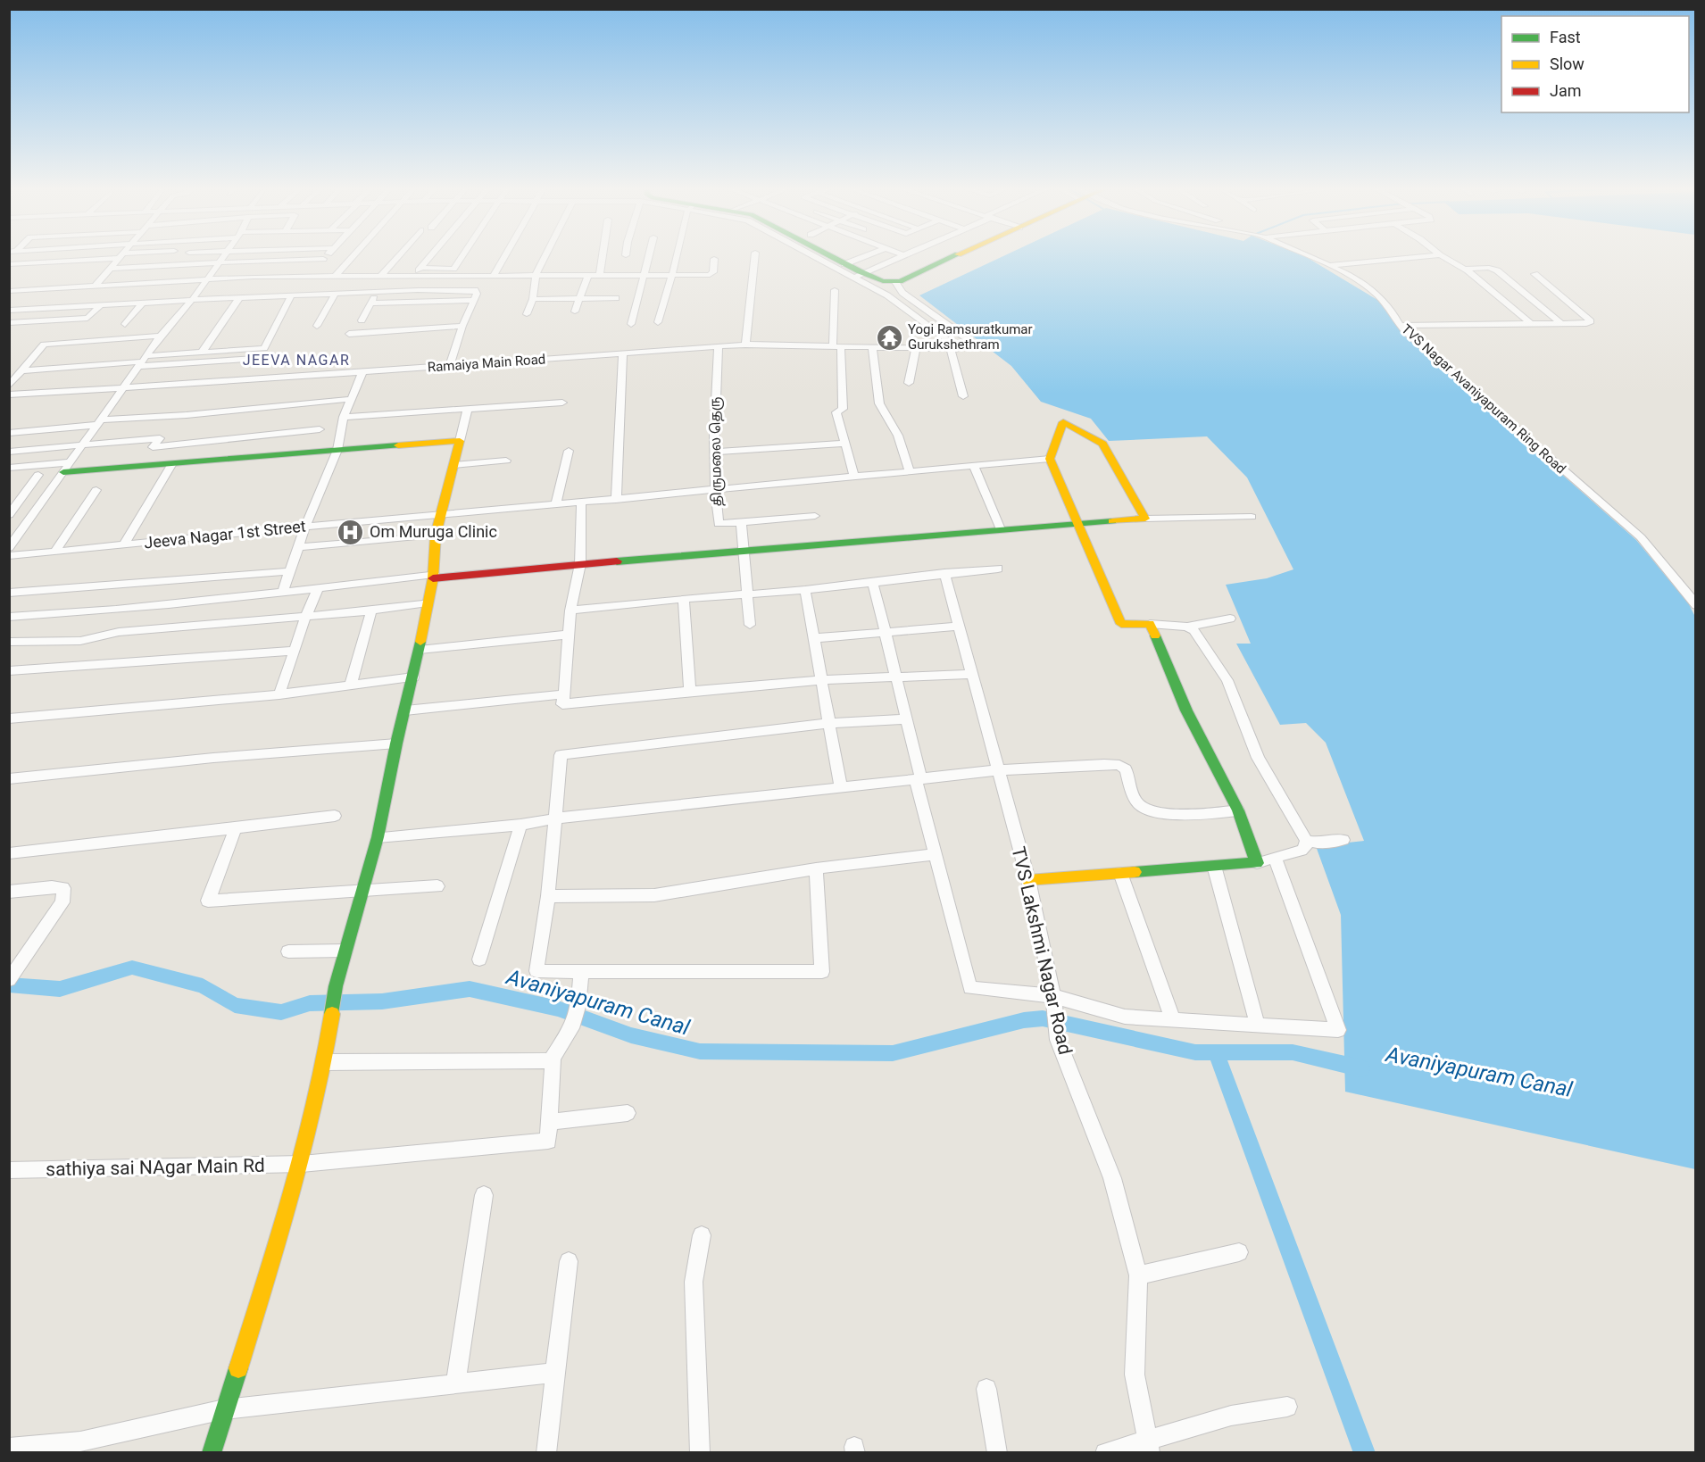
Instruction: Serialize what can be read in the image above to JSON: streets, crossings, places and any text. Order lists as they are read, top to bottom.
{
  "streets": {
    "street": [
      "Ramaiya Main Road",
      "TVS Nagar Avaniyapuram Ring Road",
      "திருமலை தெரு",
      "Jeeva Nagar 1st Street",
      "TVS Lakshmi Nagar Road",
      "sathiya sai NAgar Main Rd"
    ]
  },
  "crossings": [
    ["Ramaiya Main Road", "திருமலை தெரு"],
    ["திருமலை தெரு", "Jeeva Nagar 1st Street"]
  ],
  "districts": ["JEEVA NAGAR"],
  "water": ["Avaniyapuram Canal"],
  "places": {
    "temple": ["Yogi Ramsuratkumar Gurukshethram"],
    "hospital": ["Om Muruga Clinic"]
  },
  "legend": ["Fast", "Slow", "Jam"]
}
